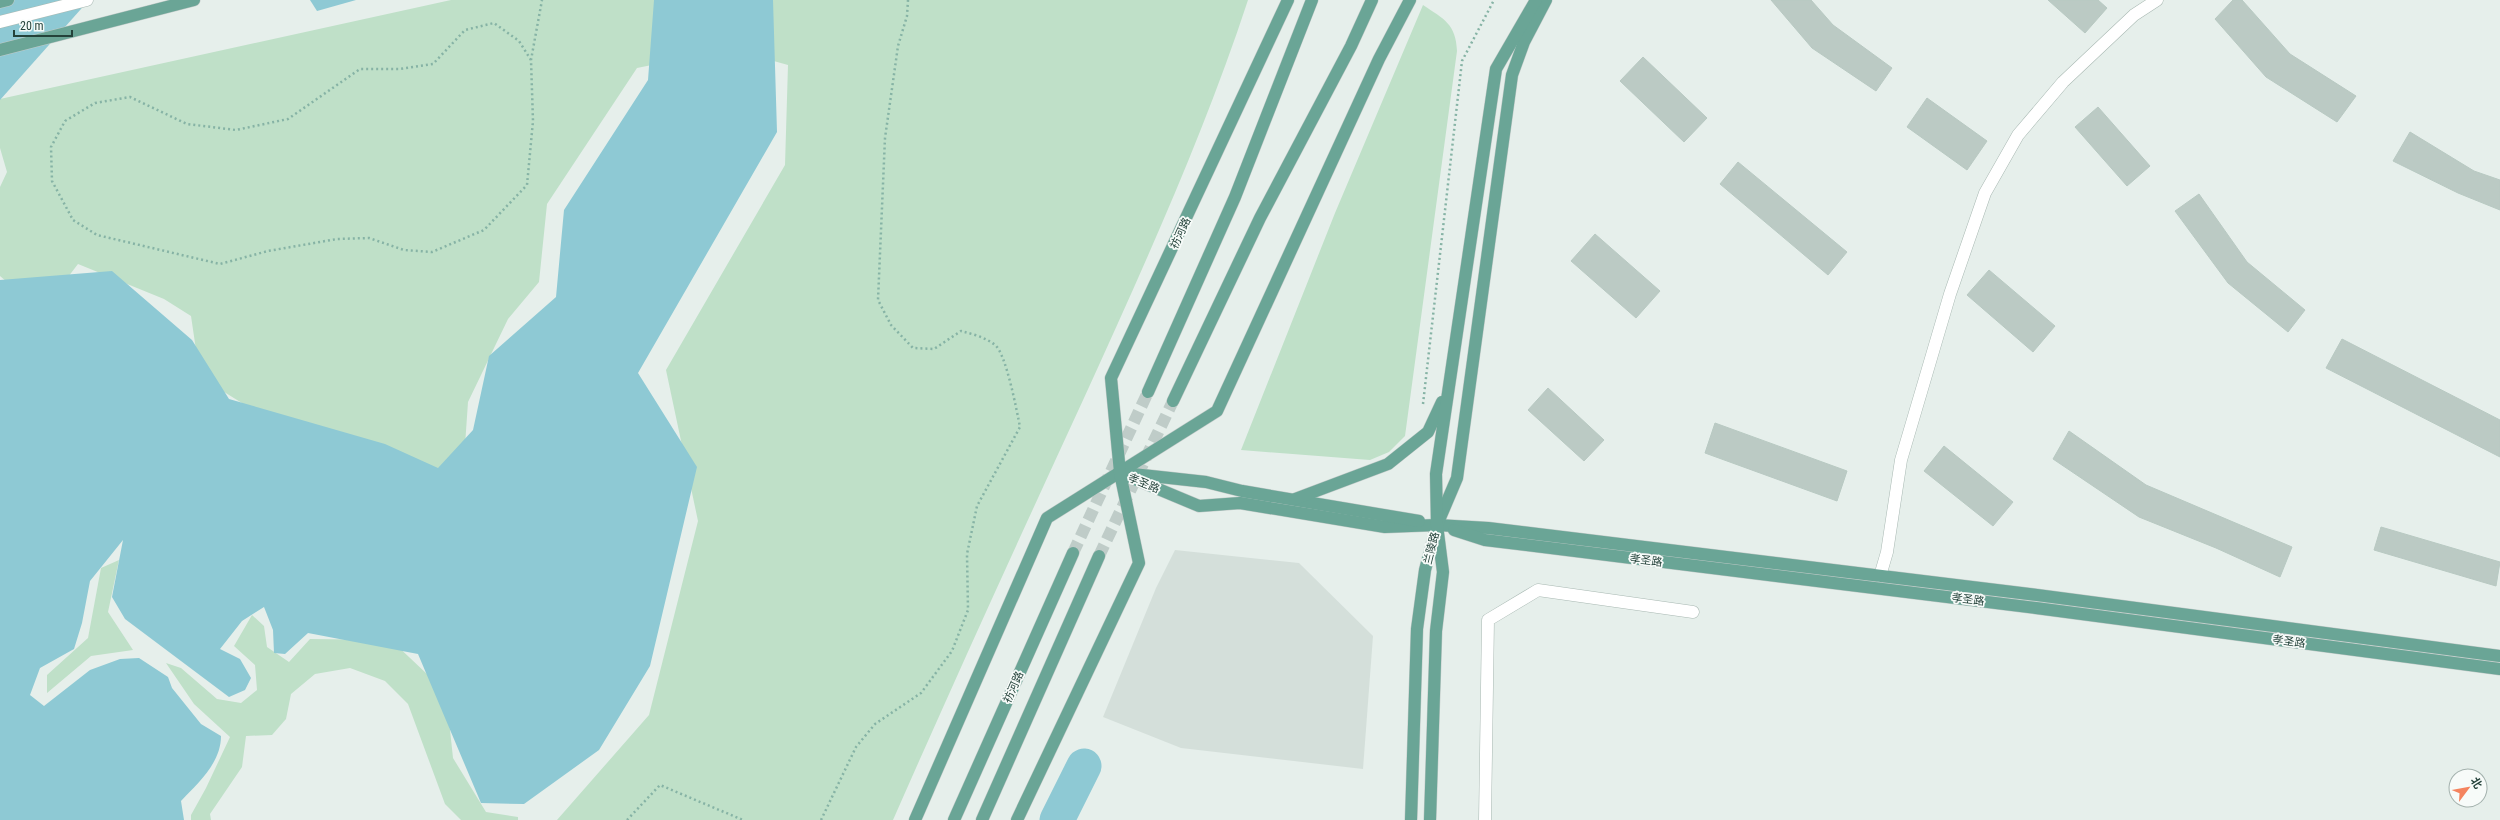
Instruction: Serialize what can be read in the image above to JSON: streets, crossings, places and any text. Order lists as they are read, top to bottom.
{
  "streets": {
    "main road": ["祊河路", "孝圣路", "兰陵路"]
  },
  "crossings": [
    ["祊河路", "孝圣路"],
    ["孝圣路", "兰陵路"]
  ],
  "scale_bar": "20 m",
  "north": "top right"
}
